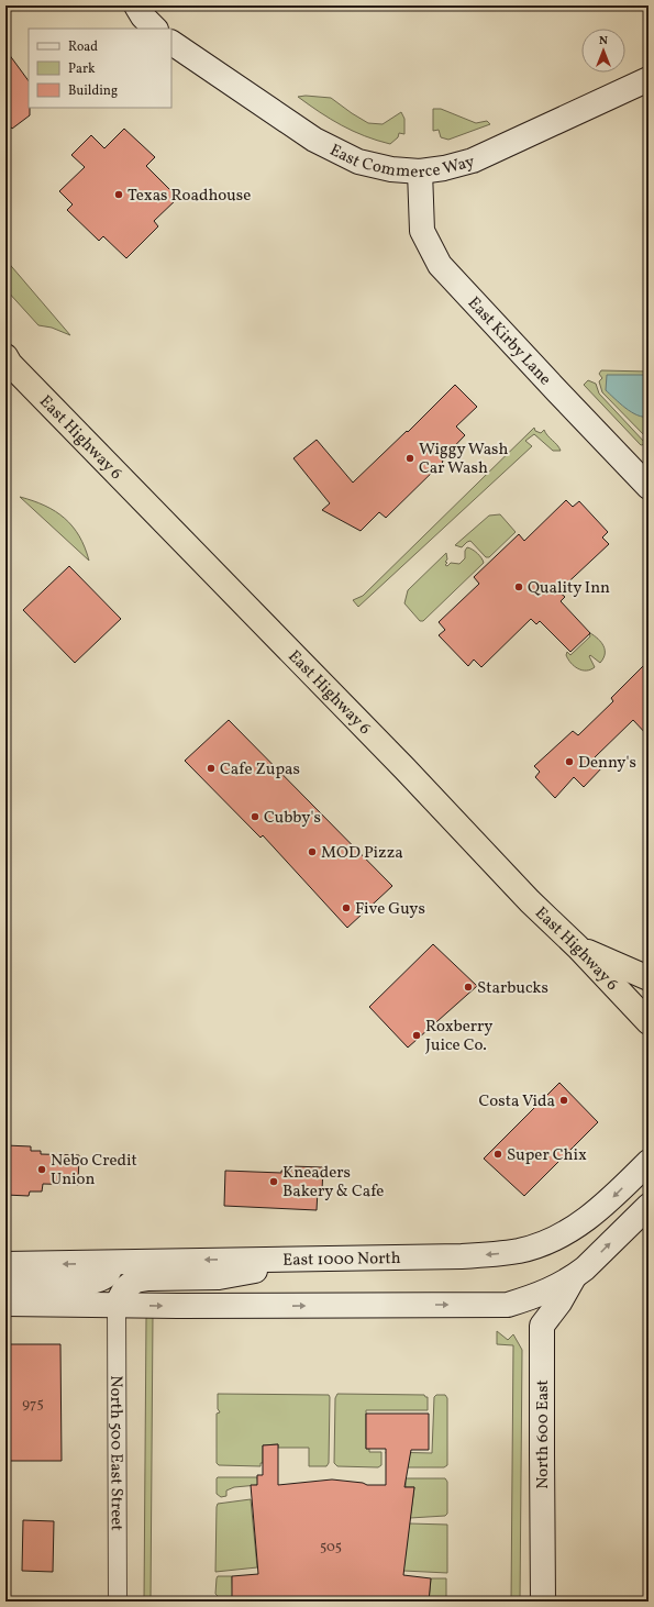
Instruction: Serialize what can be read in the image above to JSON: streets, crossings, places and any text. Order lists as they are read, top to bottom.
{
  "streets": {
    "highway": ["East Highway 6"],
    "main road": [
      "East Commerce Way",
      "East Kirby Lane",
      "East 1000 North",
      "North 600 East"
    ],
    "street": ["North 500 East Street"]
  },
  "crossings": [
    ["East Commerce Way", "East Kirby Lane"]
  ],
  "places": [
    "Texas Roadhouse",
    "Wiggy Wash Car Wash",
    "Quality Inn",
    "Denny's",
    "Cafe Zupas",
    "Cubby's",
    "MOD Pizza",
    "Five Guys",
    "Starbucks",
    "Roxberry Juice Co.",
    "Costa Vida",
    "Super Chix",
    "Nebo Credit Union",
    "Kneaders Bakery & Cafe"
  ],
  "house_numbers": ["975", "505"],
  "legend": ["Road", "Park", "Building"],
  "north": "top"
}
